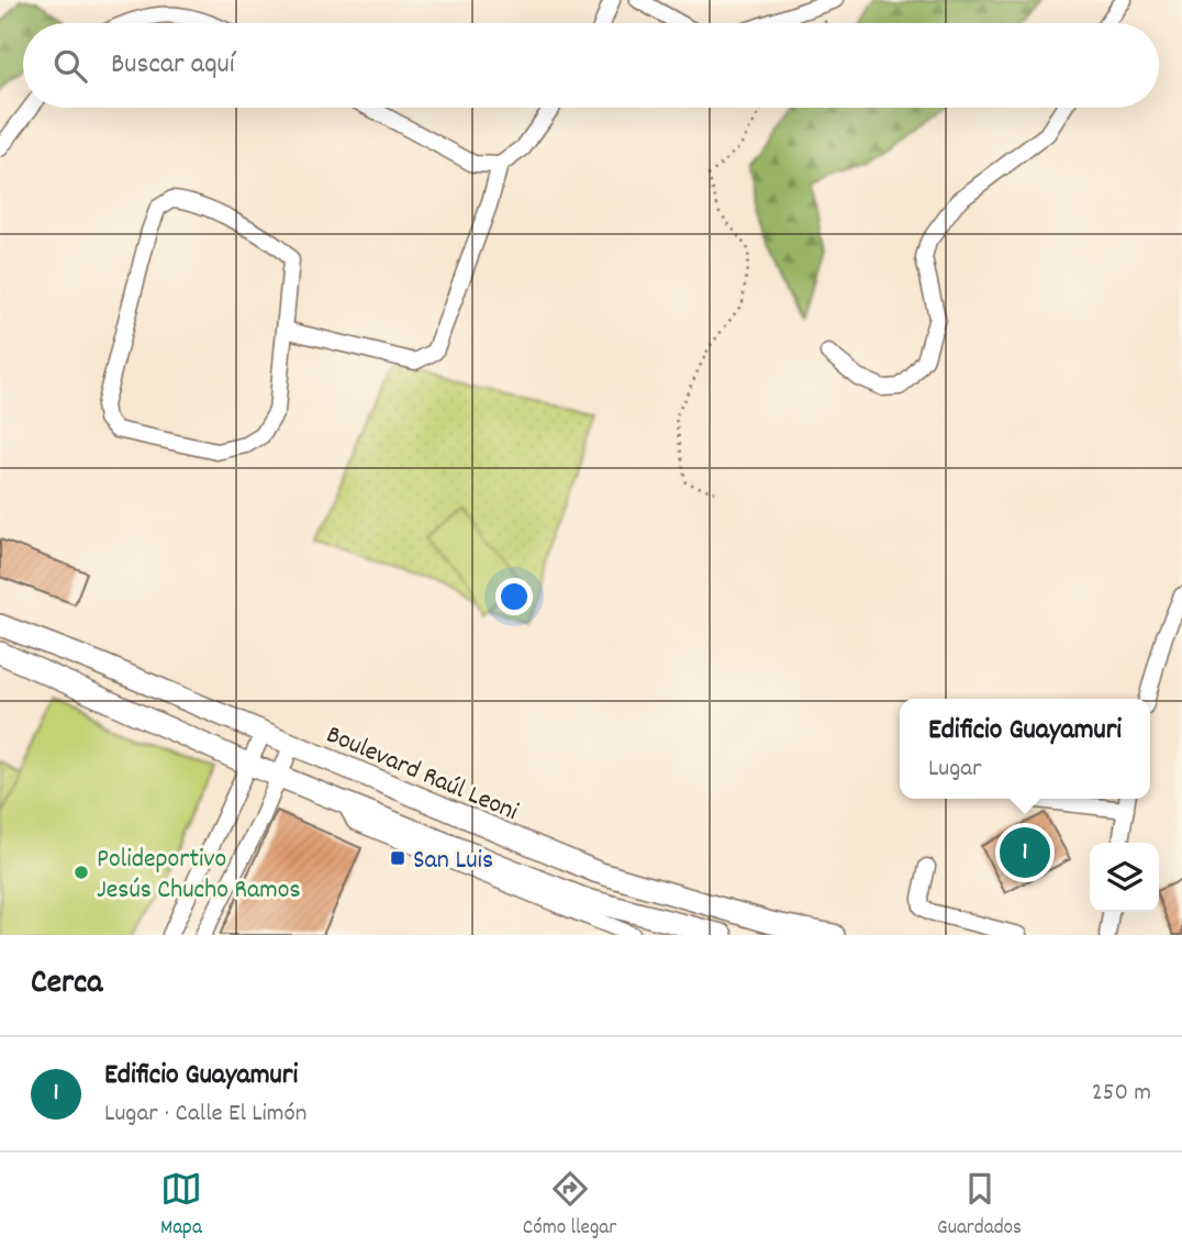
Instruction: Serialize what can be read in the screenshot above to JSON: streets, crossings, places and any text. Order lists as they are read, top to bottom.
{
  "streets": {
    "main road": ["Boulevard Raúl Leoni"]
  },
  "places": {
    "transit": ["San Luis"],
    "other": ["Polideportivo Jesús Chucho Ramos"]
  },
  "page": {
    "search": "Buscar aquí",
    "popup": ["Edificio Guayamuri", "Lugar"],
    "pins": "1",
    "heading": "Cerca",
    "list": [
      {
        "mark": "1",
        "name": "Edificio Guayamuri",
        "note": "Lugar · Calle El Limón",
        "value": "250 m"
      }
    ],
    "nav": ["Mapa", "Cómo llegar", "Guardados"]
  }
}
